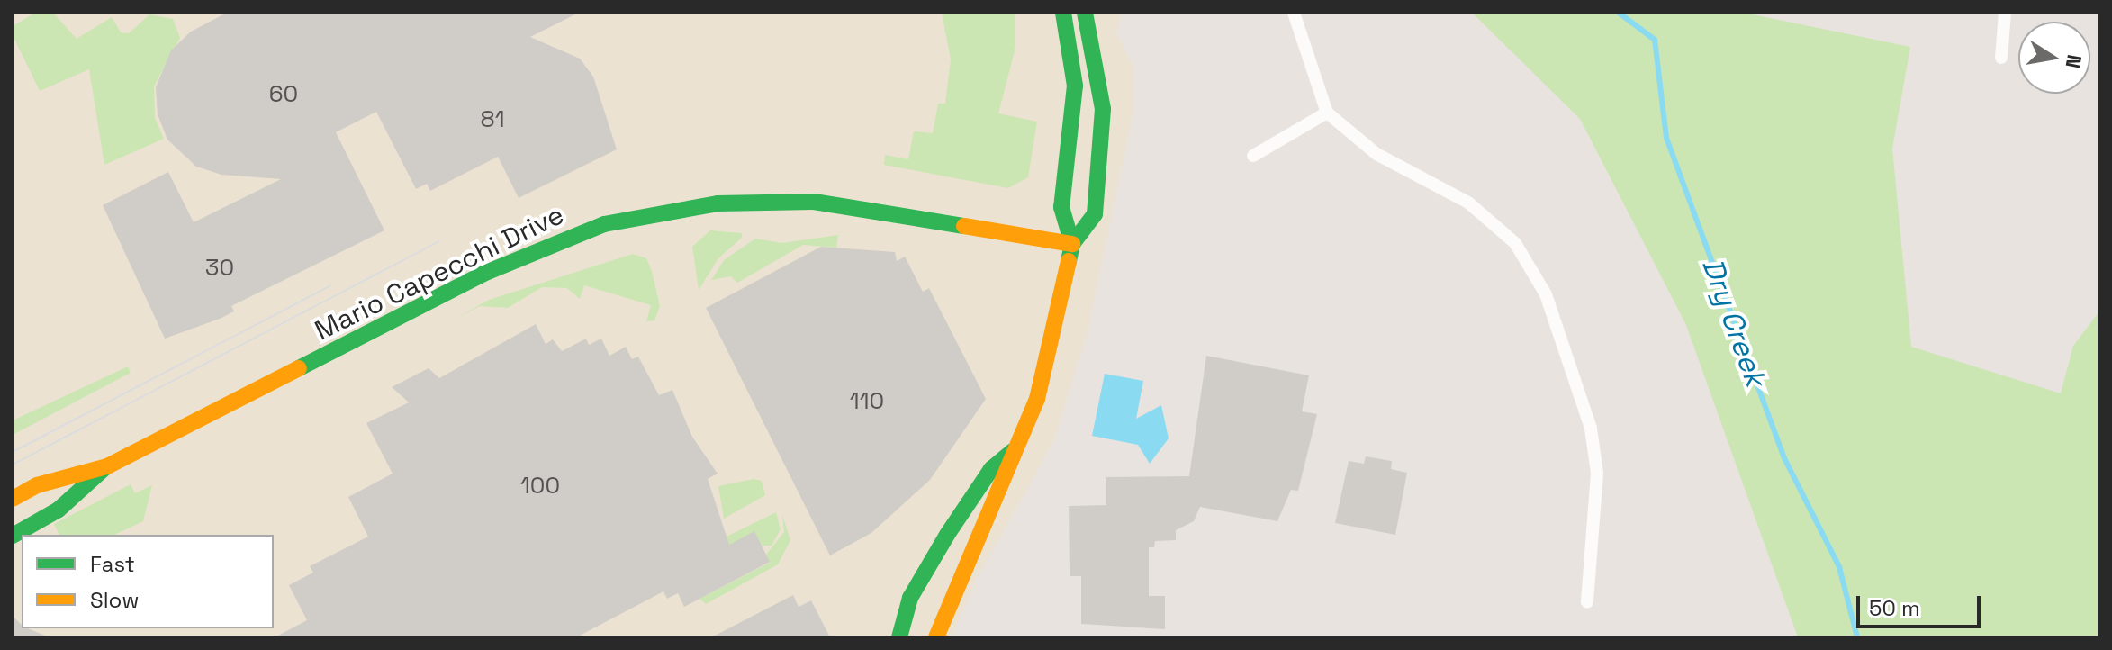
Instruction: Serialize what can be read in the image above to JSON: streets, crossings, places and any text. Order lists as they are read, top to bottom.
{
  "streets": {
    "main road": ["Mario Capecchi Drive"]
  },
  "water": ["Dry Creek"],
  "house_numbers": [
    "60",
    "81",
    "30",
    "110",
    "100"
  ],
  "legend": ["Fast", "Slow"],
  "scale_bar": "50 m",
  "north": "right"
}
